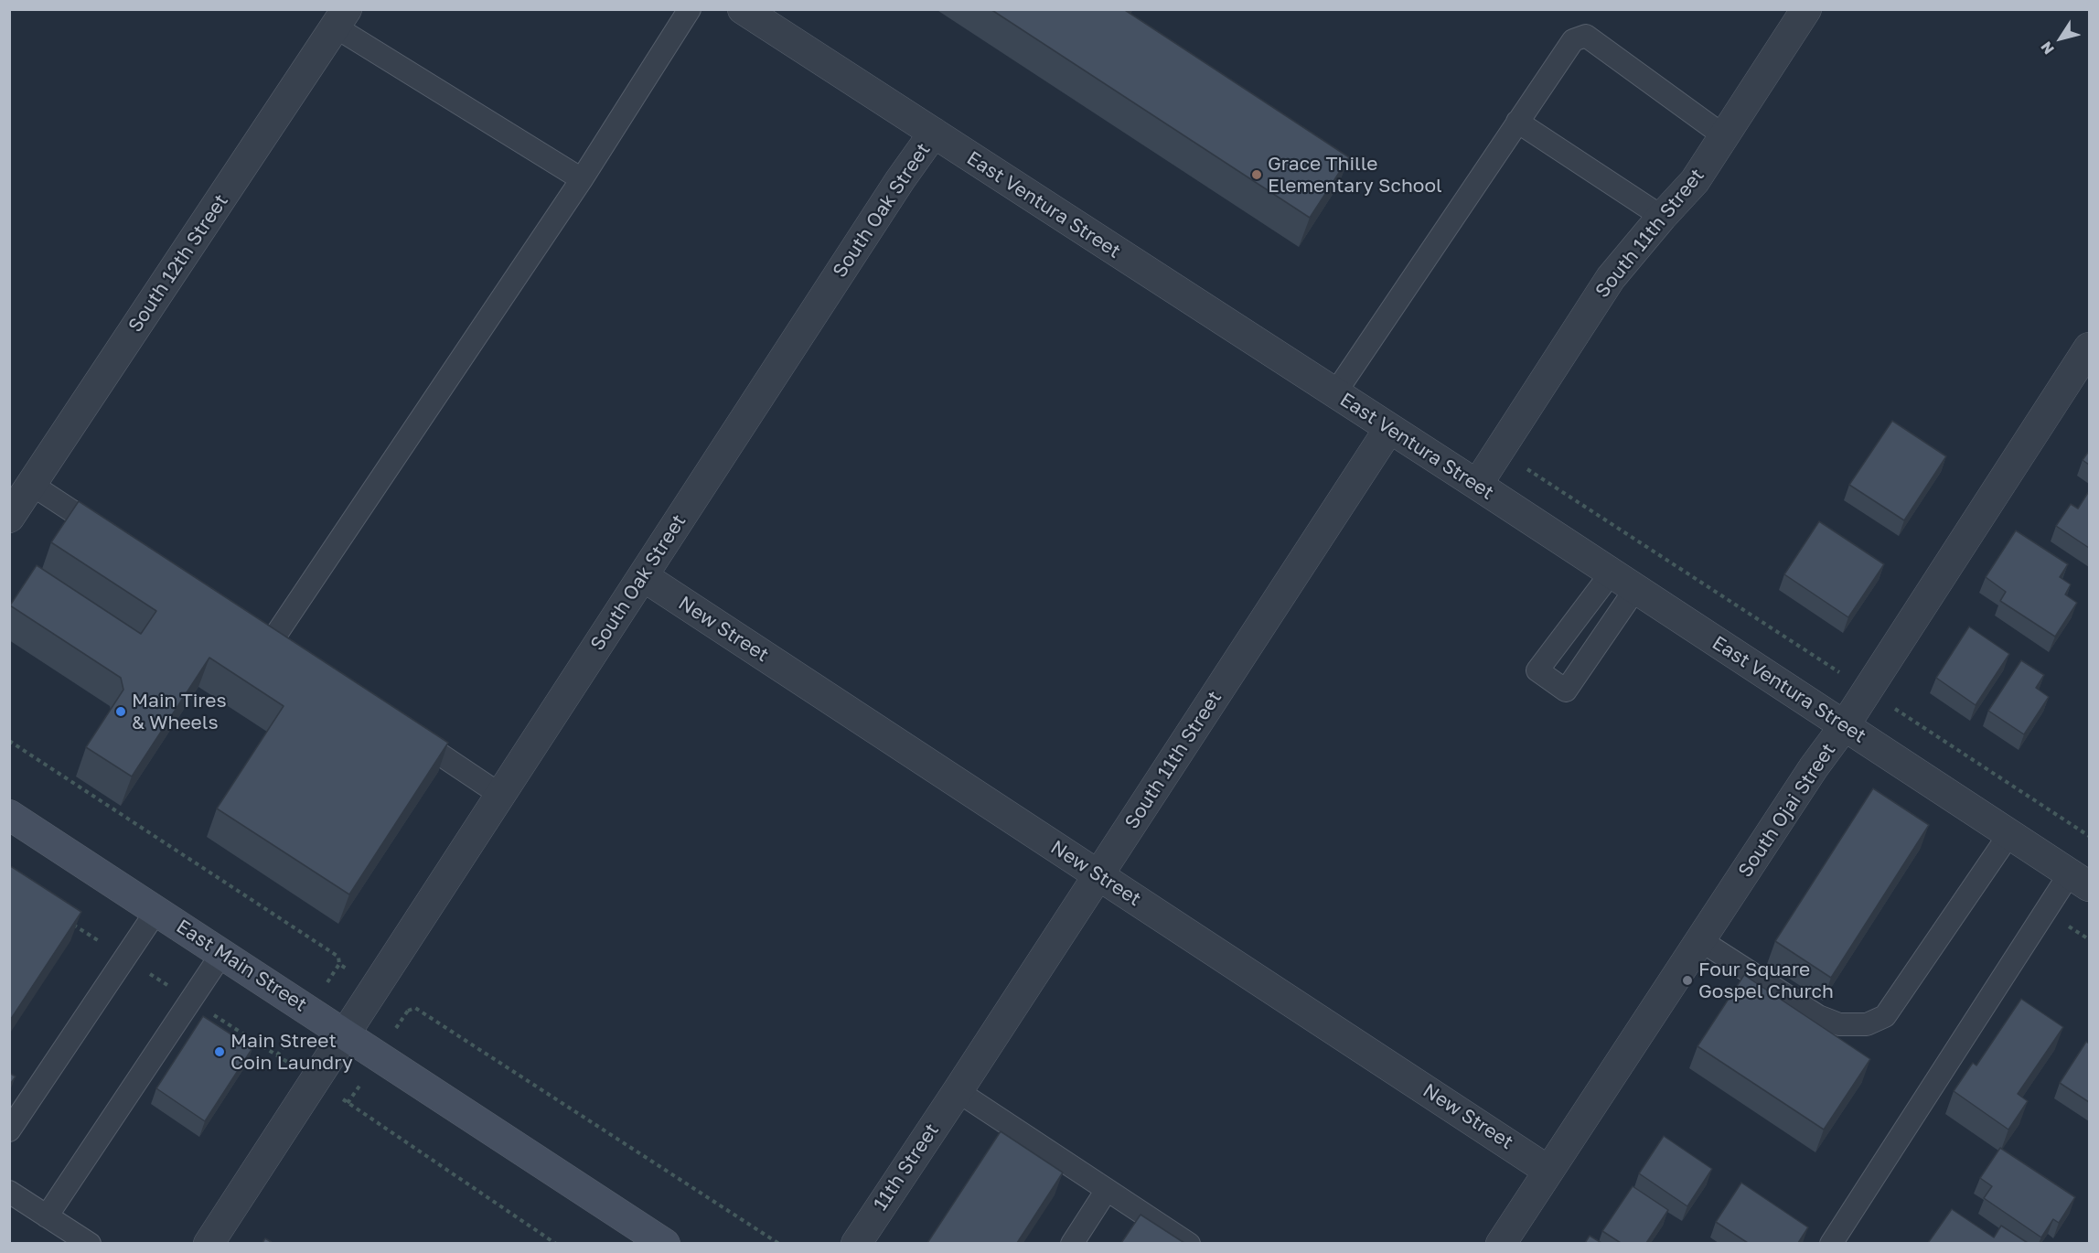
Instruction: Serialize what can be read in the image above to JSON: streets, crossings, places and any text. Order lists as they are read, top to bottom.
{
  "streets": {
    "street": [
      "East Ventura Street",
      "South Oak Street",
      "South 11th Street",
      "South 12th Street",
      "New Street",
      "South Ojai Street",
      "East Main Street",
      "11th Street"
    ]
  },
  "crossings": [
    ["East Ventura Street", "South Oak Street"],
    ["East Ventura Street", "South 11th Street"],
    ["East Ventura Street", "South Ojai Street"],
    ["South Oak Street", "New Street"],
    ["South Oak Street", "East Main Street"],
    ["South 11th Street", "New Street"],
    ["South 11th Street", "11th Street"],
    ["New Street", "South Ojai Street"]
  ],
  "places": [
    "Grace Thille Elementary School",
    "Main Tires & Wheels",
    "Four Square Gospel Church",
    "Main Street Coin Laundry"
  ],
  "north": "bottom left"
}
